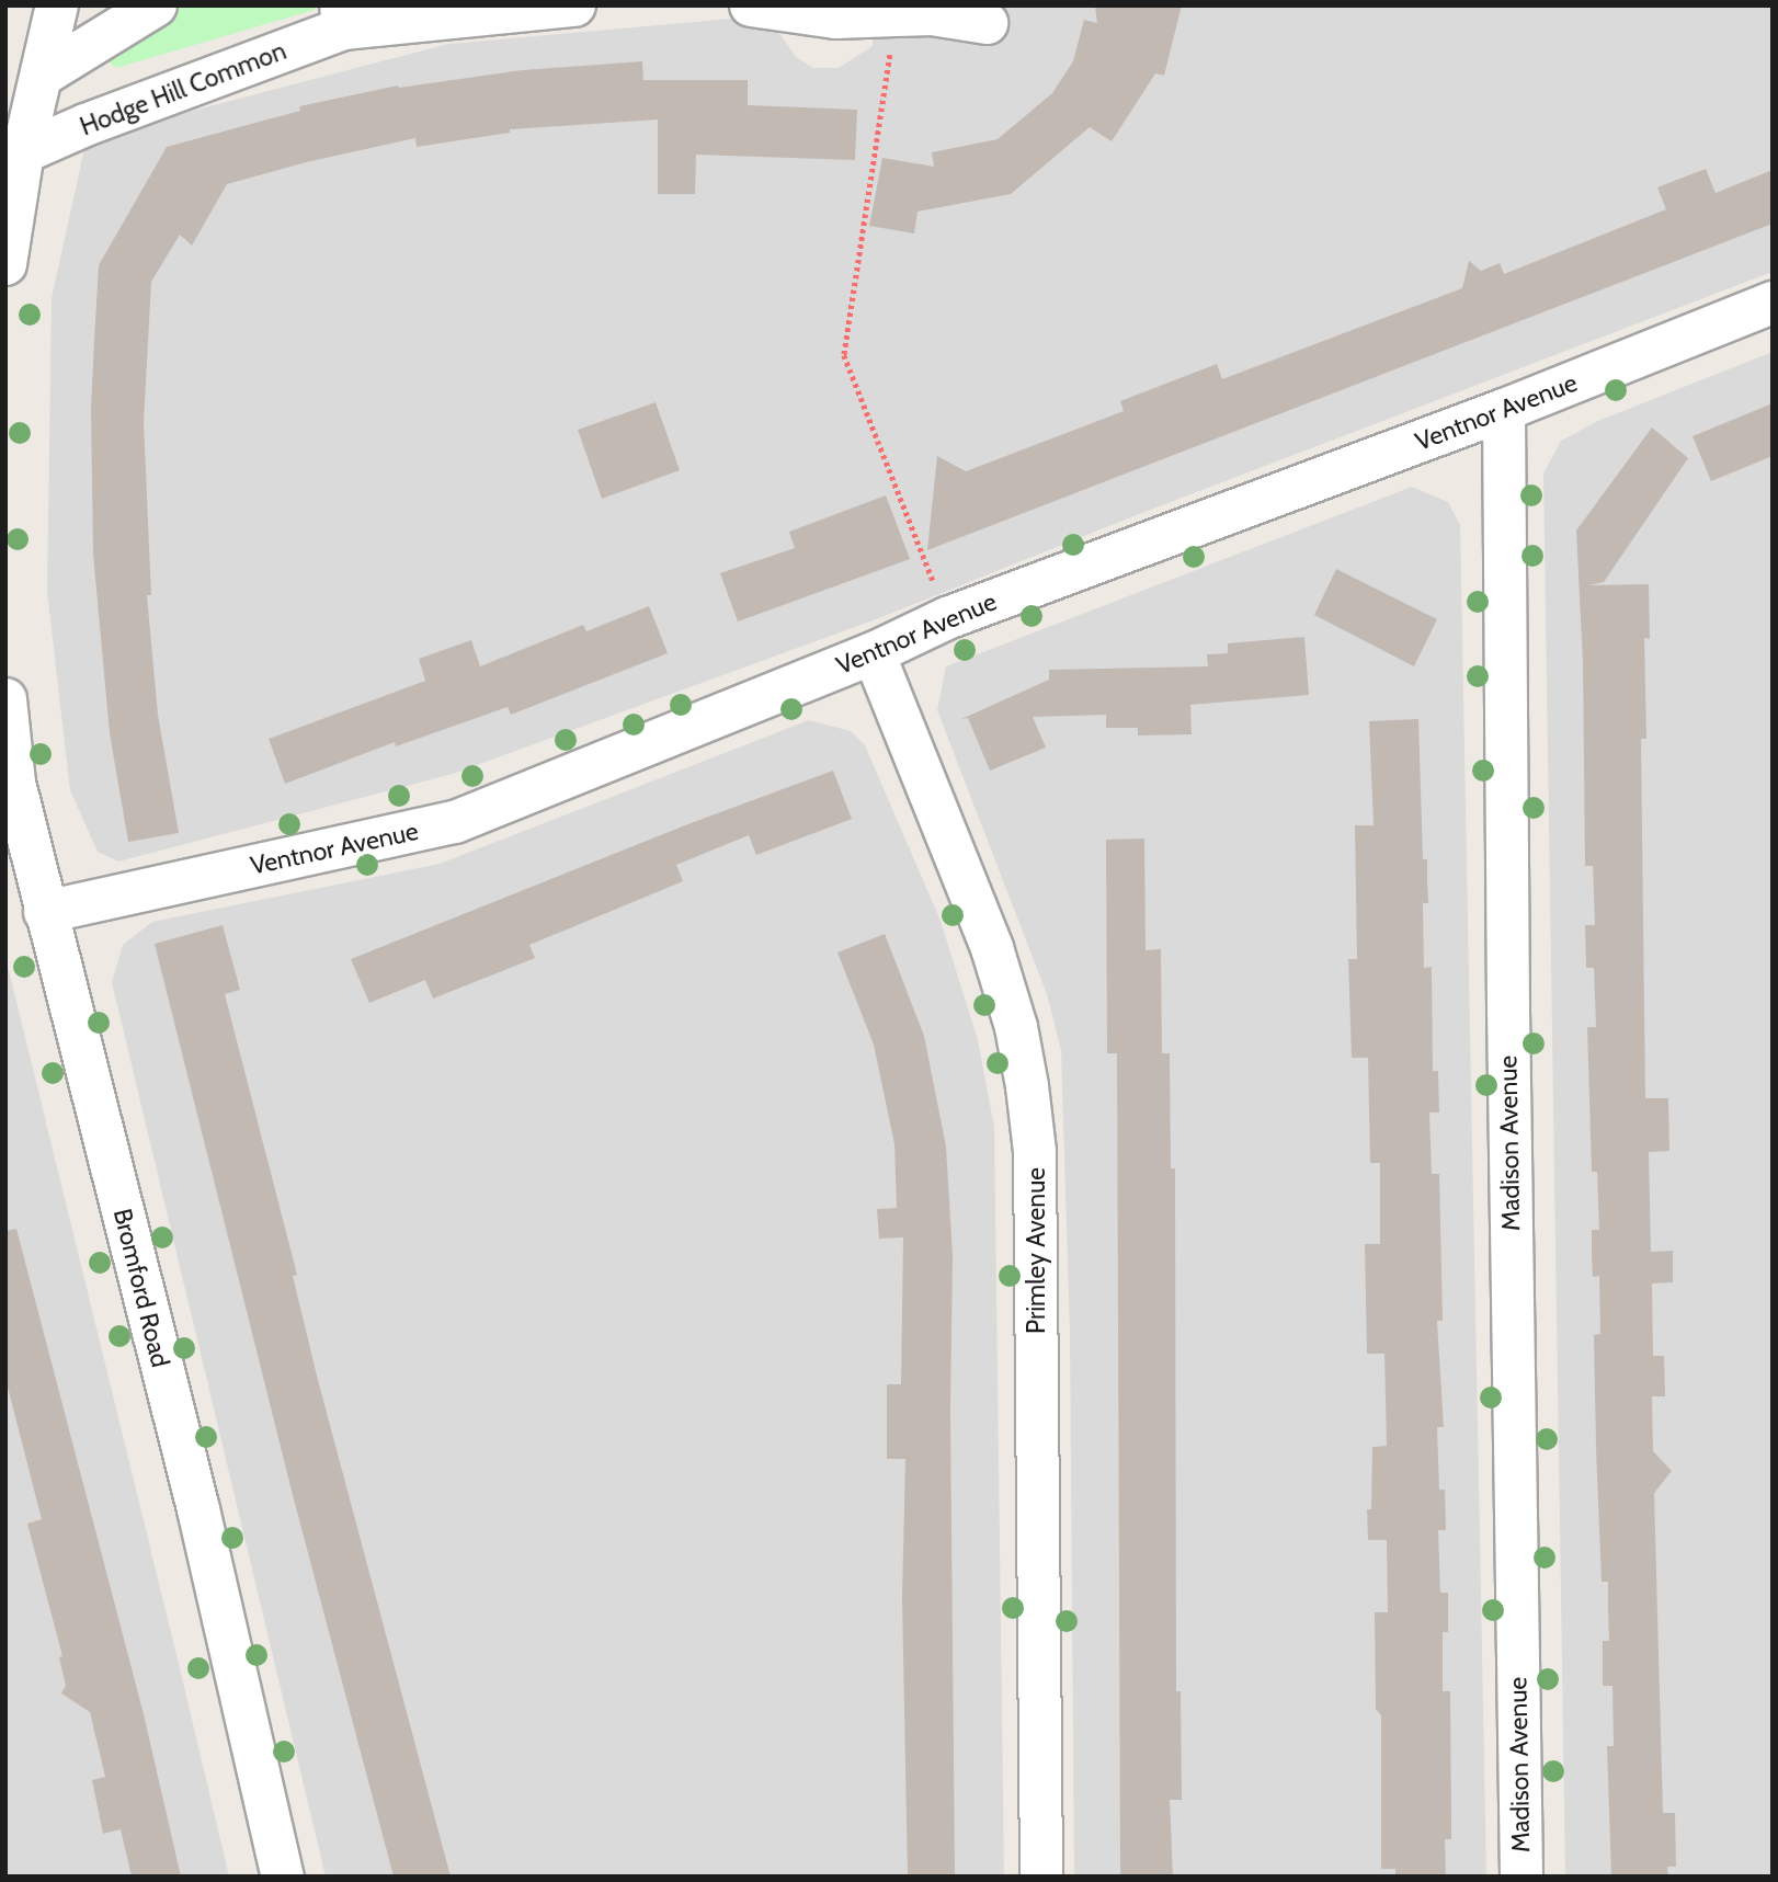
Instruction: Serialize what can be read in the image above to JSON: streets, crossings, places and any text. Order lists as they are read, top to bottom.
{
  "streets": {
    "street": [
      "Hodge Hill Common",
      "Ventnor Avenue",
      "Madison Avenue",
      "Primley Avenue",
      "Bromford Road"
    ]
  },
  "crossings": [
    ["Ventnor Avenue", "Madison Avenue"],
    ["Ventnor Avenue", "Primley Avenue"],
    ["Ventnor Avenue", "Bromford Road"]
  ]
}
